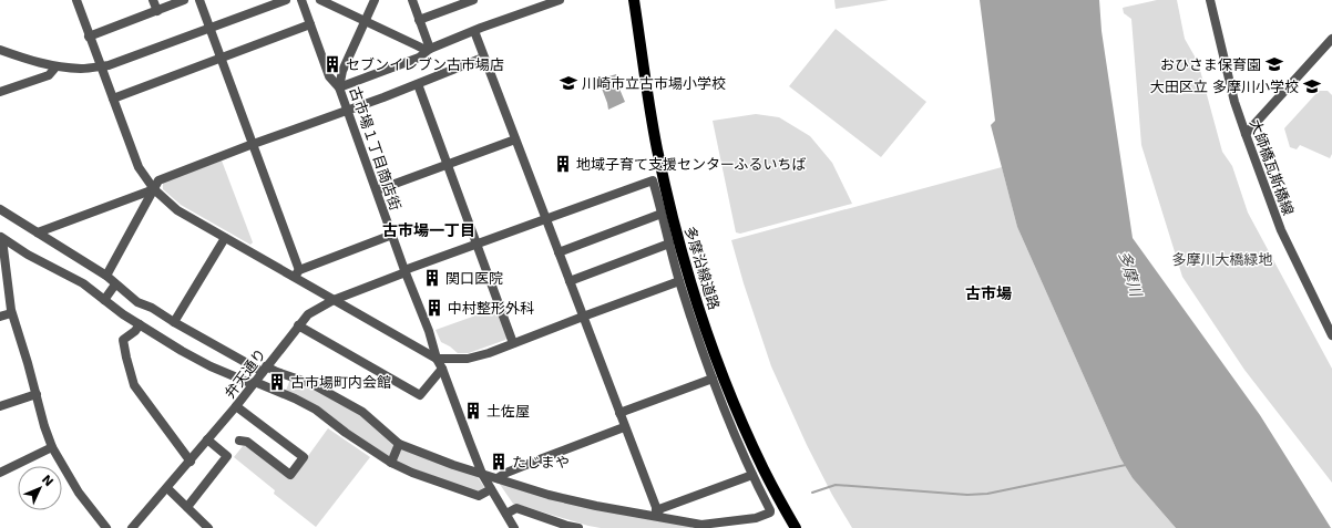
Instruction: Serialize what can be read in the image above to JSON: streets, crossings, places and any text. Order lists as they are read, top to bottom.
{
  "streets": {
    "main road": ["多摩沿線道路"],
    "street": ["古市場１丁目商店街", "大師橋瓦斯橋線", "弁天通り"]
  },
  "crossings": [
    ["古市場１丁目商店街", "弁天通り"]
  ],
  "districts": ["古市場一丁目", "古市場"],
  "water": ["多摩川"],
  "parks": ["多摩川大橋緑地"],
  "places": {
    "building": [
      "セブンイレブン古市場店",
      "地域子育て支援センターふるいちば",
      "関口医院",
      "中村整形外科",
      "古市場町内会館",
      "土佐屋",
      "たじまや"
    ],
    "school or university": ["おひさま保育園", "川崎市立古市場小学校", "大田区立 多摩川小学校"]
  },
  "north": "top right"
}
